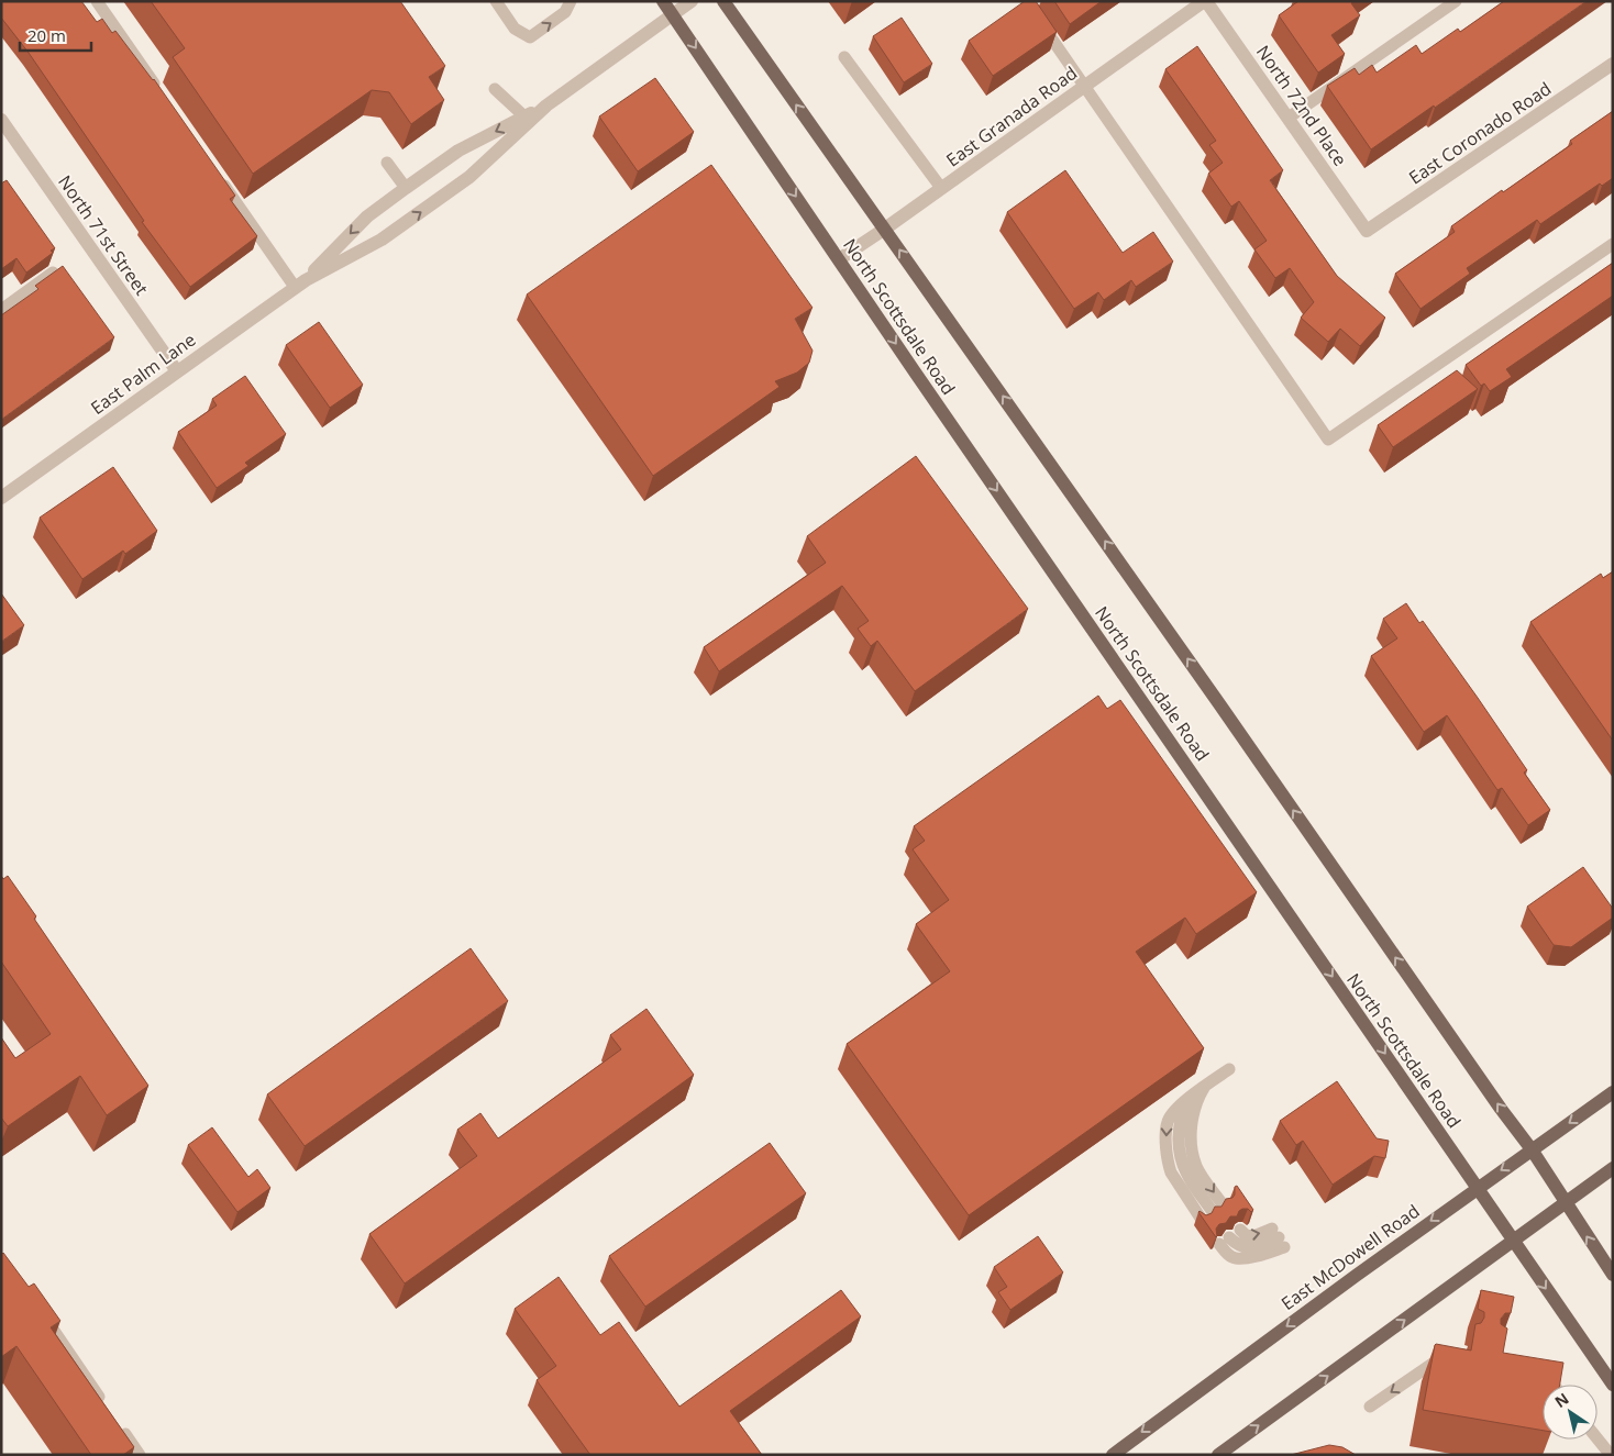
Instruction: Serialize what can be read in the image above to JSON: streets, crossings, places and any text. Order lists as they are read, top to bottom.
{
  "streets": {
    "main road": ["North Scottsdale Road", "East McDowell Road"],
    "street": [
      "North 72nd Place",
      "East Granada Road",
      "East Coronado Road",
      "North 71st Street",
      "East Palm Lane"
    ]
  },
  "crossings": [
    ["North 72nd Place", "East Granada Road"],
    ["North 72nd Place", "East Coronado Road"],
    ["East Granada Road", "North Scottsdale Road"],
    ["North 71st Street", "East Palm Lane"],
    ["North Scottsdale Road", "East Palm Lane"],
    ["North Scottsdale Road", "East McDowell Road"]
  ],
  "scale_bar": "20 m",
  "north": "top left"
}
